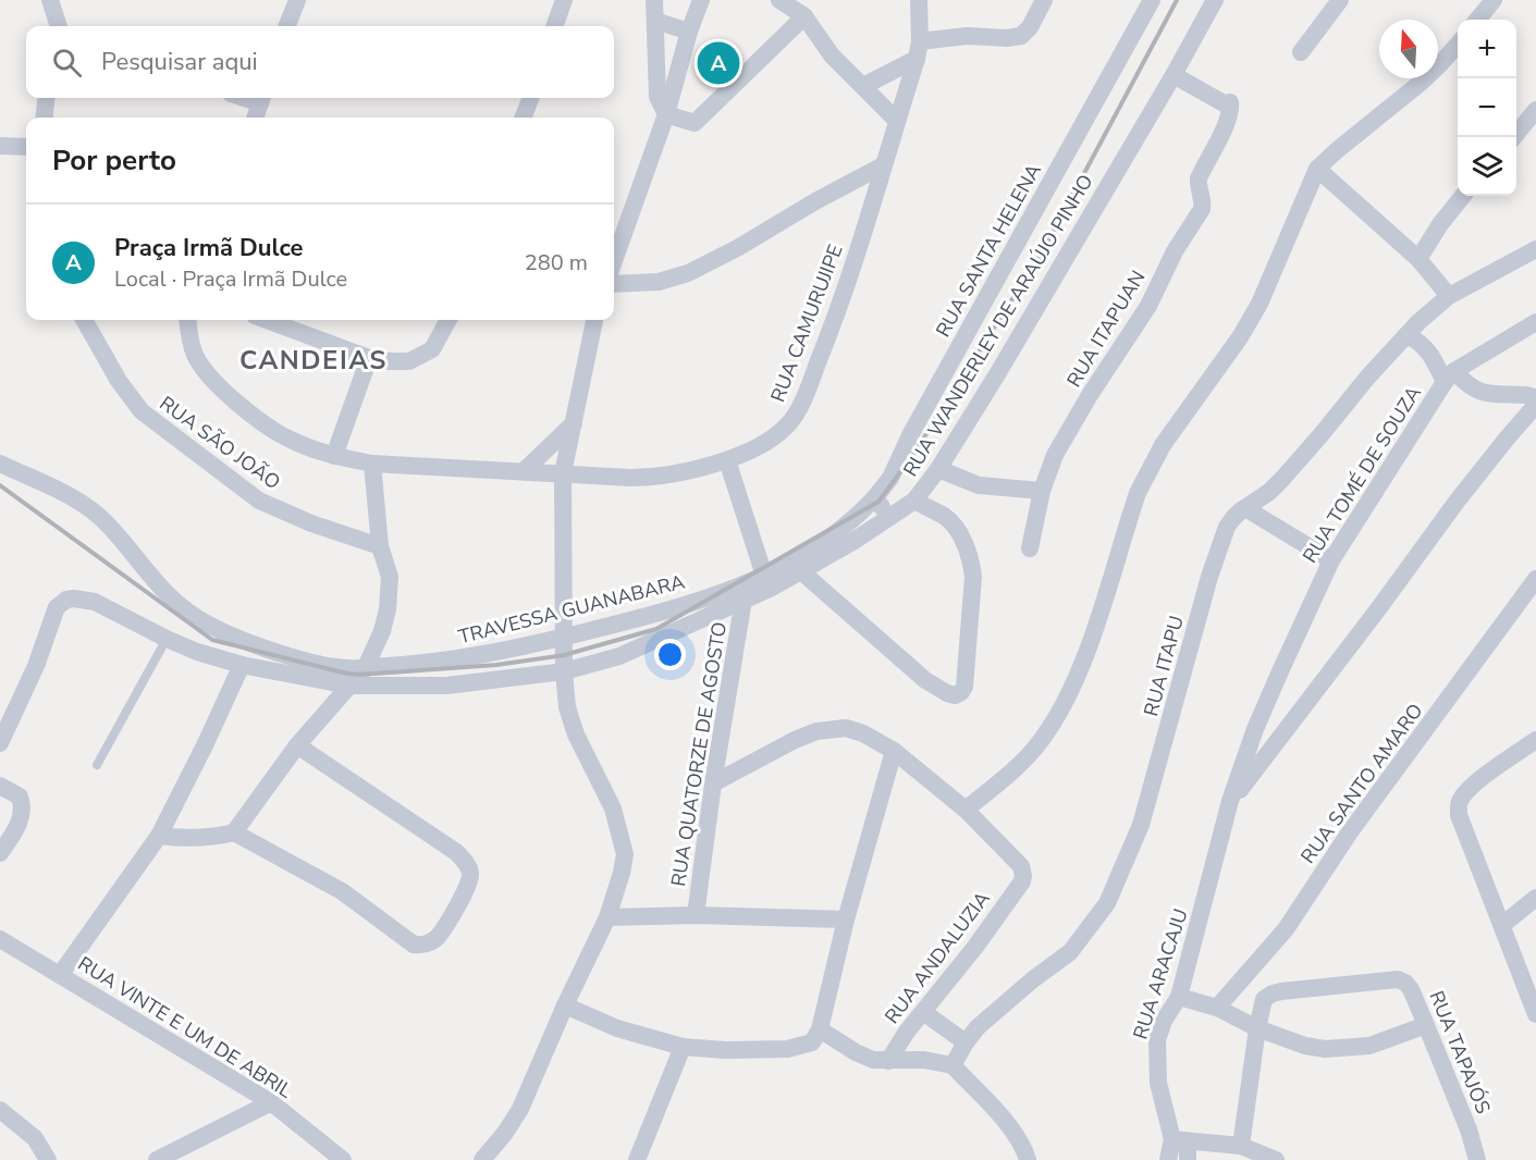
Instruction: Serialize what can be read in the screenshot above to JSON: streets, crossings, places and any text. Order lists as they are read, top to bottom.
{
  "streets": {
    "street": [
      "RUA SANTA HELENA",
      "RUA CAMURUJIPE",
      "RUA WANDERLEY DE ARAÚJO PINHO",
      "RUA ITAPUAN",
      "RUA SÃO JOÃO",
      "RUA TOMÉ DE SOUZA",
      "TRAVESSA GUANABARA",
      "RUA ITAPU",
      "RUA QUATORZE DE AGOSTO",
      "RUA SANTO AMARO",
      "RUA ANDALUZIA",
      "RUA ARACAJU",
      "RUA VINTE E UM DE ABRIL",
      "RUA TAPAJÓS"
    ]
  },
  "crossings": [
    ["RUA SANTA HELENA", "TRAVESSA GUANABARA"],
    ["RUA WANDERLEY DE ARAÚJO PINHO", "RUA ITAPUAN"],
    ["RUA WANDERLEY DE ARAÚJO PINHO", "RUA QUATORZE DE AGOSTO"],
    ["RUA TOMÉ DE SOUZA", "RUA ARACAJU"]
  ],
  "districts": ["CANDEIAS"],
  "north": "top",
  "page": {
    "map_buttons": ["+", "−"],
    "search": "Pesquisar aqui",
    "pins": "A",
    "heading": "Por perto",
    "list": [
      {
        "mark": "A",
        "name": "Praça Irmã Dulce",
        "note": "Local · Praça Irmã Dulce",
        "value": "280 m"
      }
    ]
  }
}
